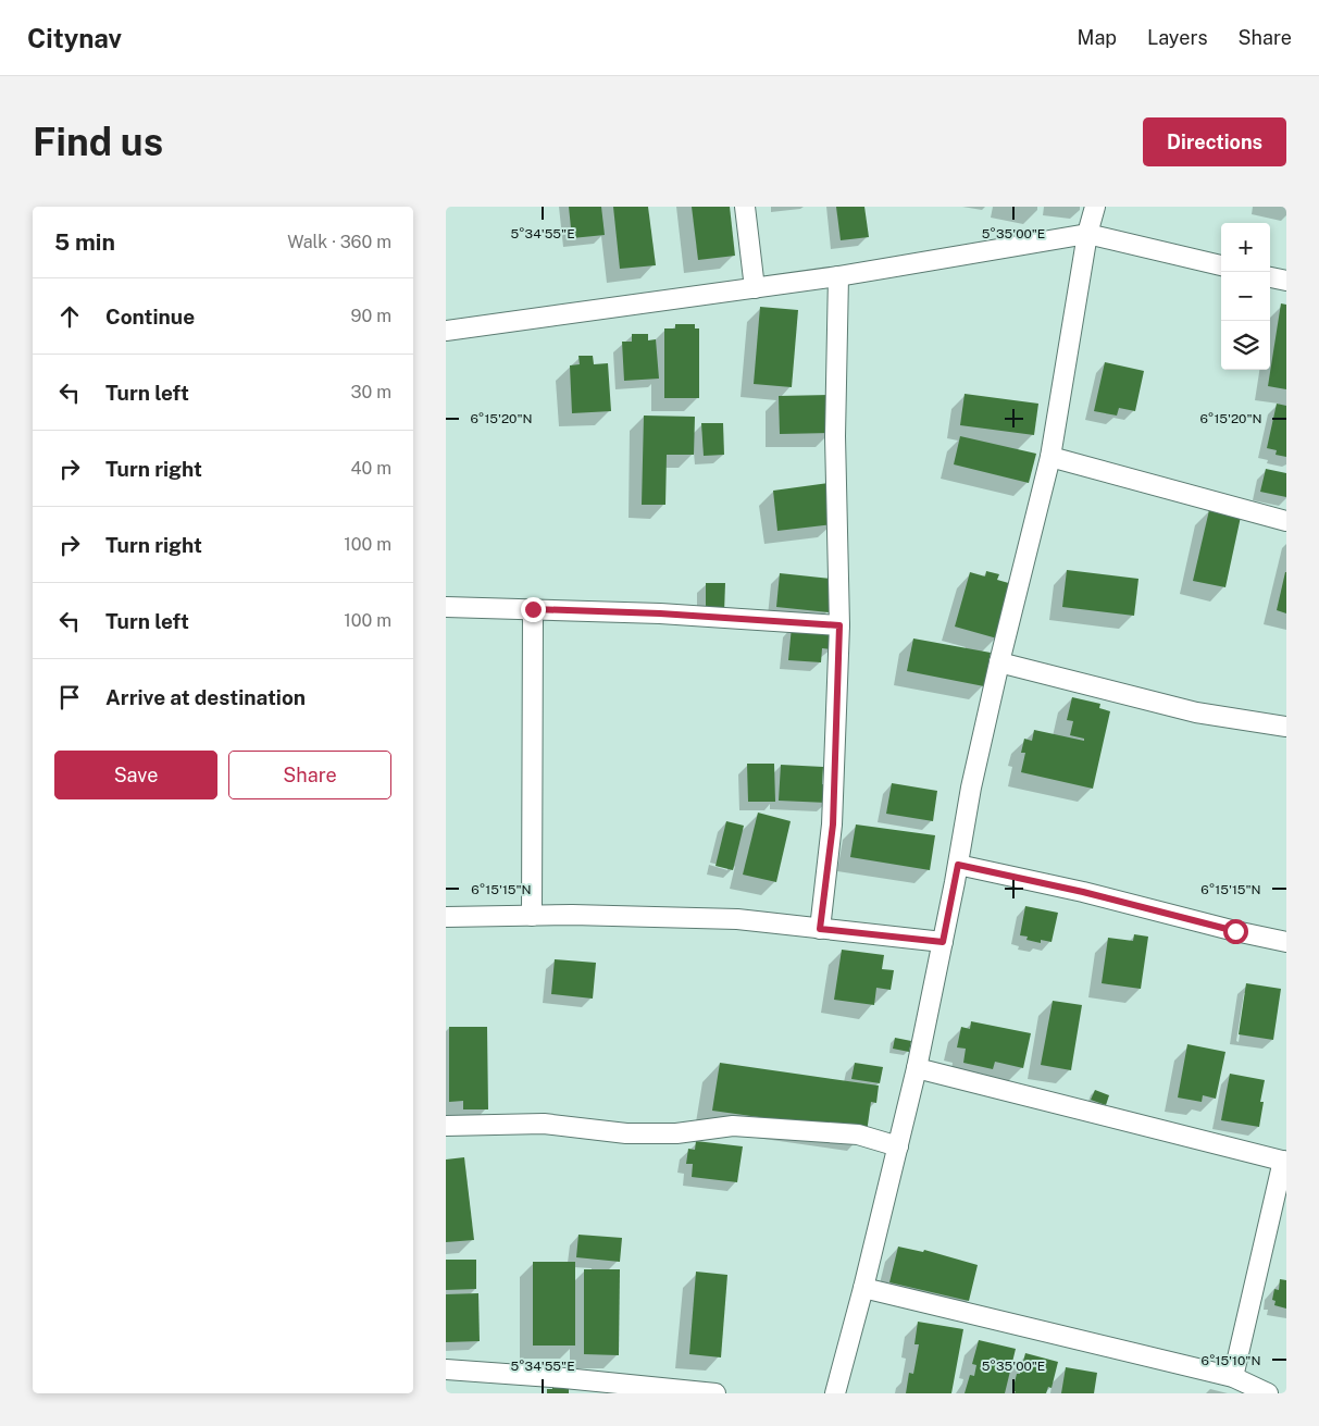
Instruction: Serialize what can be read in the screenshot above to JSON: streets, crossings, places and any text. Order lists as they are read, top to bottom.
{
  "page": {
    "header": "Citynav",
    "nav": ["Map", "Layers", "Share"],
    "buttons": [
      "Directions",
      ["Save", "Share"]
    ],
    "title": "Find us",
    "heading": ["5 min", "Walk · 360 m"],
    "map_buttons": ["+", "−"],
    "list": [
      ["Continue", "90 m"],
      ["Turn left", "30 m"],
      ["Turn right", "40 m"],
      ["Turn right", "100 m"],
      ["Turn left", "100 m"],
      "Arrive at destination"
    ]
  },
  "coordinates": [
    "5°34'55\"E",
    "5°35'00\"E",
    "6°15'20\"N",
    "6°15'15\"N",
    "6°15'10\"N"
  ]
}
